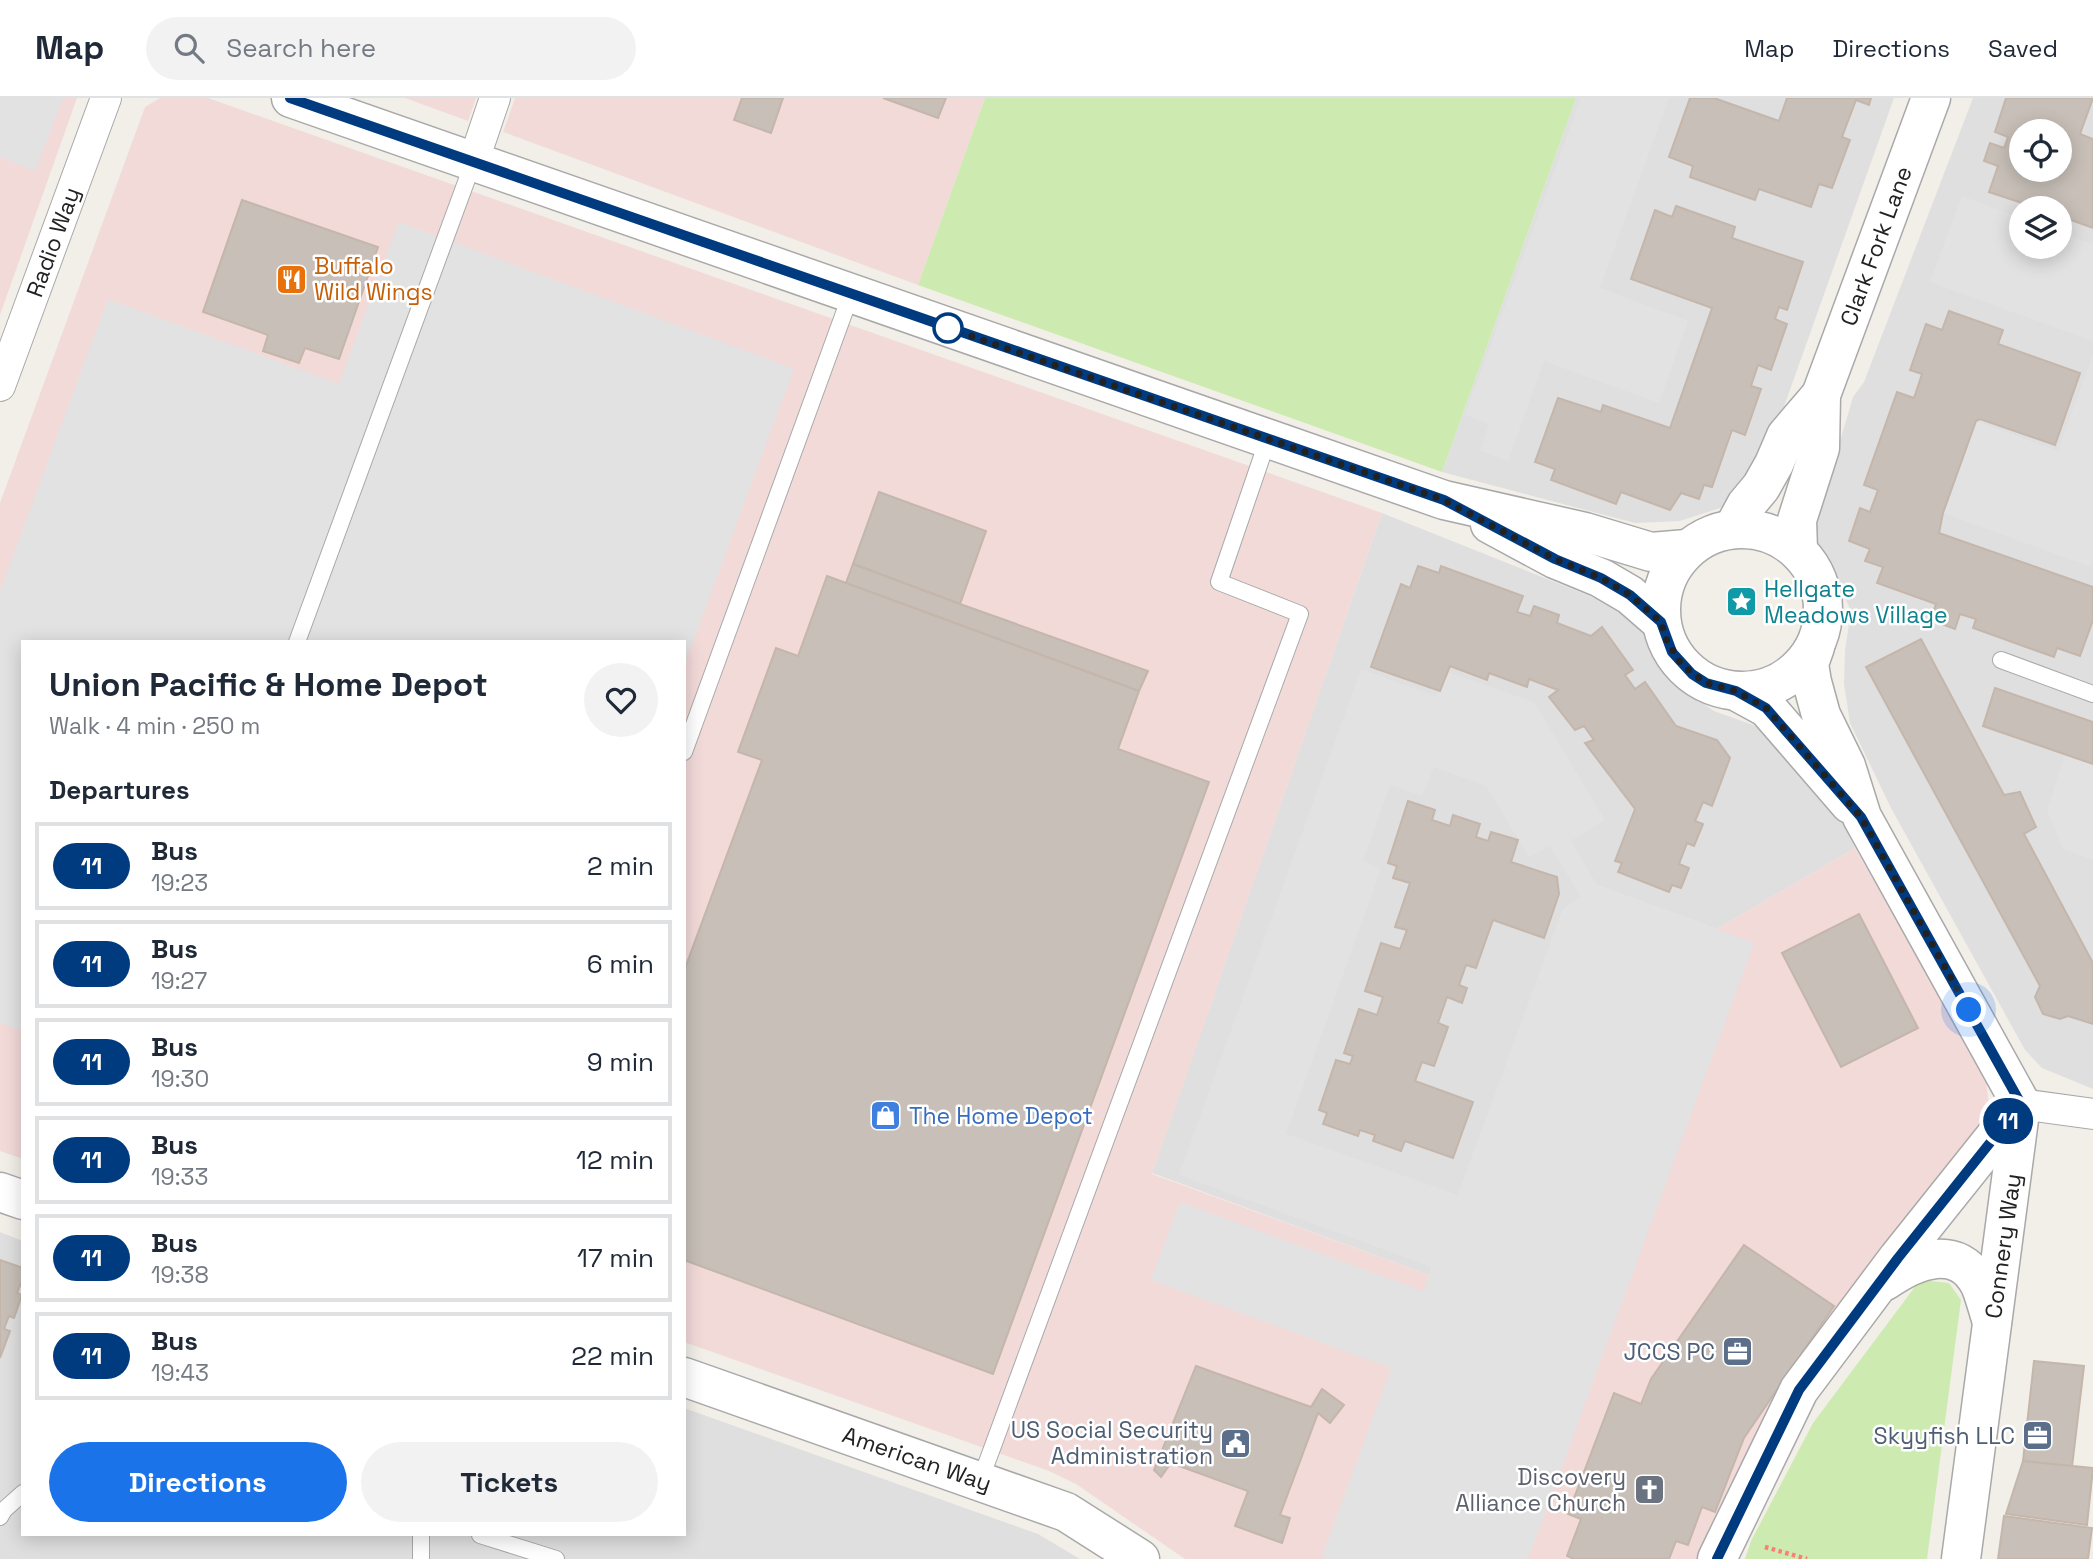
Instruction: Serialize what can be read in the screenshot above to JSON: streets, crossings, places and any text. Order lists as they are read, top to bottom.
{
  "streets": {
    "street": [
      "Radio Way",
      "Clark Fork Lane",
      "Connery Way",
      "American Way"
    ]
  },
  "places": {
    "restaurant": ["Buffalo Wild Wings"],
    "place": ["Hellgate Meadows Village"],
    "shop": ["The Home Depot"],
    "office": ["JCCS PC", "Skyyfish LLC"],
    "public building": ["US Social Security Administration"],
    "church": ["Discovery Alliance Church"]
  },
  "lines": ["bus line 11"],
  "page": {
    "header": "Map",
    "search": "Search here",
    "nav": ["Map", "Directions", "Saved"],
    "on_map": "11",
    "heading": [
      ["Union Pacific & Home Depot", "Walk · 4 min · 250 m"],
      "Departures"
    ],
    "list": [
      {
        "mark": "11",
        "name": "Bus",
        "note": "19:23",
        "value": "2 min"
      },
      {
        "mark": "11",
        "name": "Bus",
        "note": "19:27",
        "value": "6 min"
      },
      {
        "mark": "11",
        "name": "Bus",
        "note": "19:30",
        "value": "9 min"
      },
      {
        "mark": "11",
        "name": "Bus",
        "note": "19:33",
        "value": "12 min"
      },
      {
        "mark": "11",
        "name": "Bus",
        "note": "19:38",
        "value": "17 min"
      },
      {
        "mark": "11",
        "name": "Bus",
        "note": "19:43",
        "value": "22 min"
      }
    ],
    "buttons": ["Directions", "Tickets"]
  }
}
